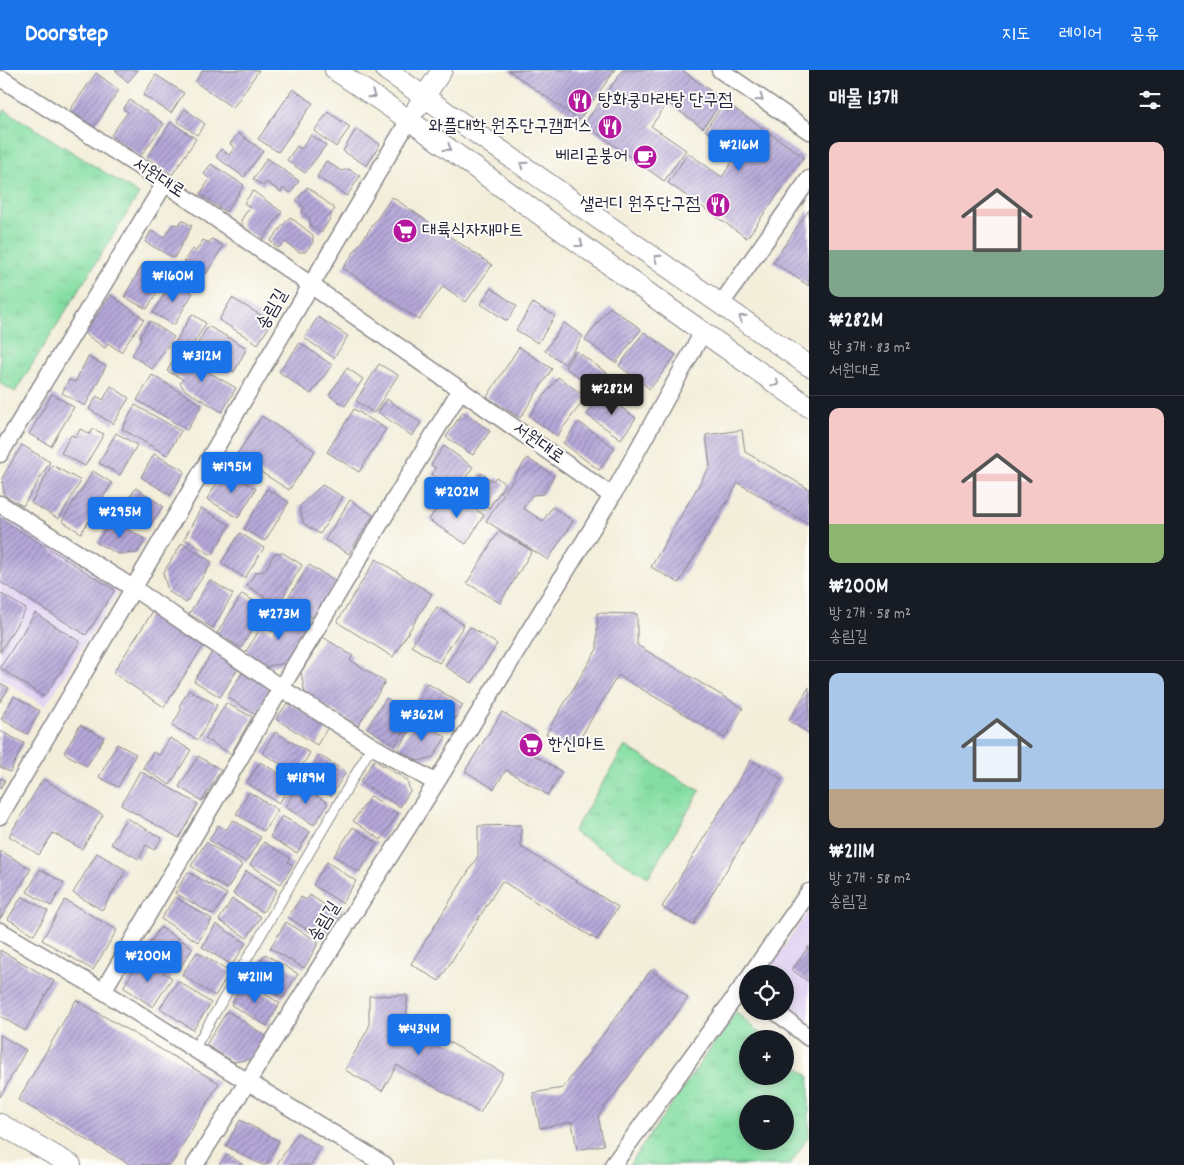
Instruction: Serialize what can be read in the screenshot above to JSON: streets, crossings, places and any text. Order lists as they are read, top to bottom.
{
  "streets": {
    "street": ["서원대로", "송림길"]
  },
  "crossings": [
    ["서원대로", "송림길"]
  ],
  "places": {
    "restaurant": ["탕화쿵마라탕 단구점", "와플대학 원주단구캠퍼스", "샐러디 원주단구점"],
    "cafe": ["베리굳붕어"],
    "supermarket": ["대륙식자재마트", "한신마트"]
  },
  "page": {
    "header": "Doorstep",
    "nav": ["지도", "레이어", "공유"],
    "heading": "매물 13개",
    "price": [
      "₩216M",
      "₩160M",
      "₩312M",
      "₩282M",
      "₩195M",
      "₩202M",
      "₩295M",
      "₩273M",
      "₩362M",
      "₩189M",
      "₩200M",
      "₩211M",
      "₩434M"
    ],
    "list": [
      {
        "name": "₩282M",
        "note": "방 3개 · 83 m² · 서원대로"
      },
      {
        "name": "₩200M",
        "note": "방 2개 · 58 m² · 송림길"
      },
      {
        "name": "₩211M",
        "note": "방 2개 · 58 m² · 송림길"
      }
    ],
    "map_buttons": ["+", "−"]
  }
}
